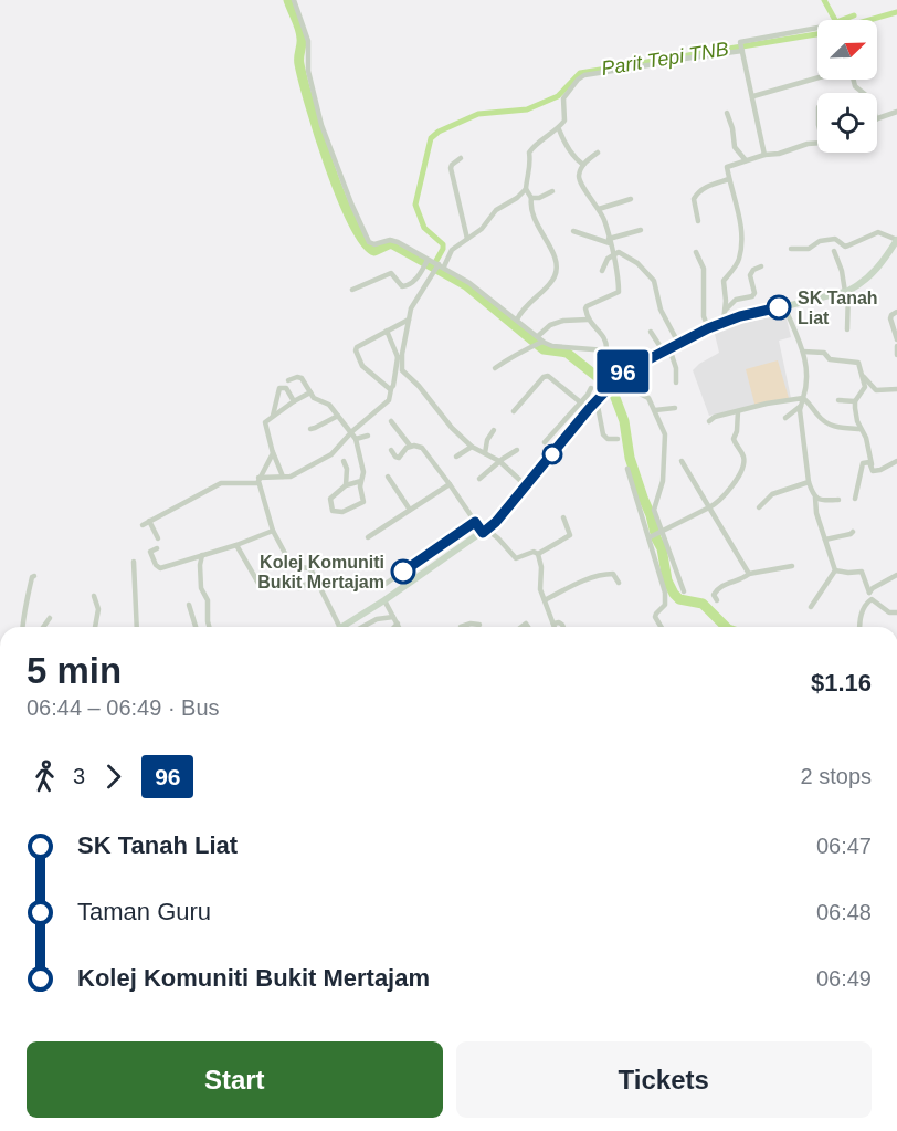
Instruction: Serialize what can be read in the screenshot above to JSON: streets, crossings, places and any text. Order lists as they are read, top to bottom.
{
  "water": ["Parit Tepi TNB"],
  "places": ["SK Tanah Liat", "Kolej Komuniti Bukit Mertajam"],
  "lines": ["bus line 96"],
  "north": "top right",
  "page": {
    "on_map": "96",
    "heading": ["5 min", "06:44 – 06:49 · Bus", "$1.16"],
    "legs": ["3", "96", "2 stops"],
    "list": [
      {
        "name": "SK Tanah Liat",
        "value": "06:47"
      },
      {
        "name": "Taman Guru",
        "value": "06:48"
      },
      {
        "name": "Kolej Komuniti Bukit Mertajam",
        "value": "06:49"
      }
    ],
    "buttons": ["Start", "Tickets"]
  }
}
